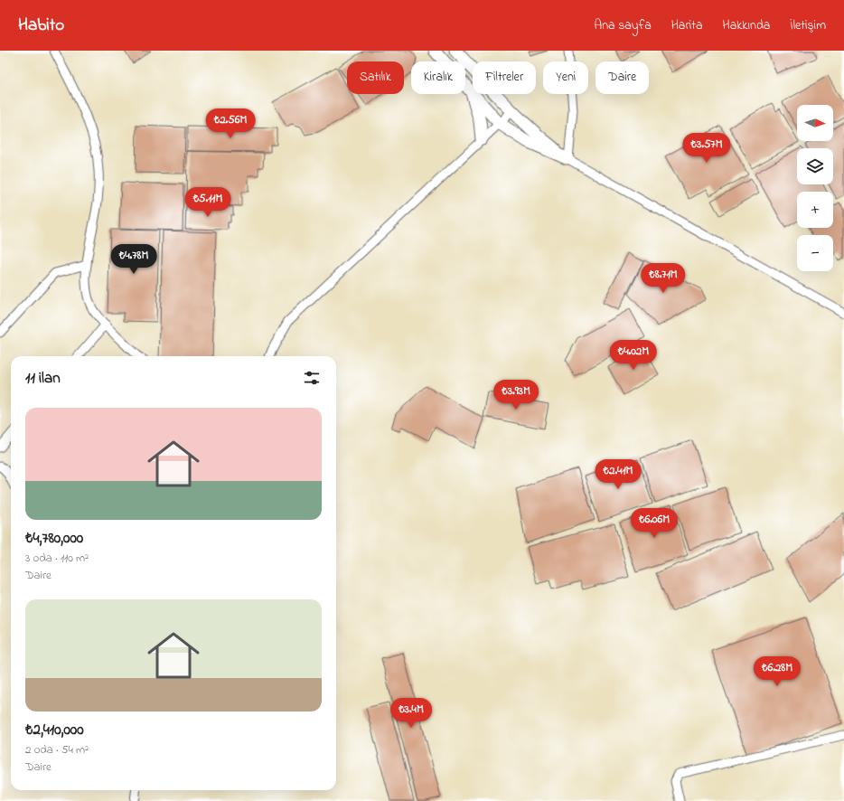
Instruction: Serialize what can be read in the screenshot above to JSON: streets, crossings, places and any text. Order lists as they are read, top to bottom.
{
  "north": "right",
  "page": {
    "header": "Habito",
    "nav": [
      "Ana sayfa",
      "Harita",
      "Hakkında",
      "İletişim"
    ],
    "chip": [
      "Satılık",
      "Kiralık",
      "Filtreler",
      "Yeni",
      "Daire"
    ],
    "map_buttons": ["+", "−"],
    "price": [
      "₺2.56M",
      "₺3.57M",
      "₺5.11M",
      "₺4.78M",
      "₺8.71M",
      "₺4.02M",
      "₺3.93M",
      "₺2.41M",
      "₺6.06M",
      "₺6.28M",
      "₺3.4M"
    ],
    "heading": "11 ilan",
    "list": [
      {
        "name": "₺4,780,000",
        "note": "3 oda · 110 m² · Daire"
      },
      {
        "name": "₺2,410,000",
        "note": "2 oda · 54 m² · Daire"
      }
    ]
  }
}
